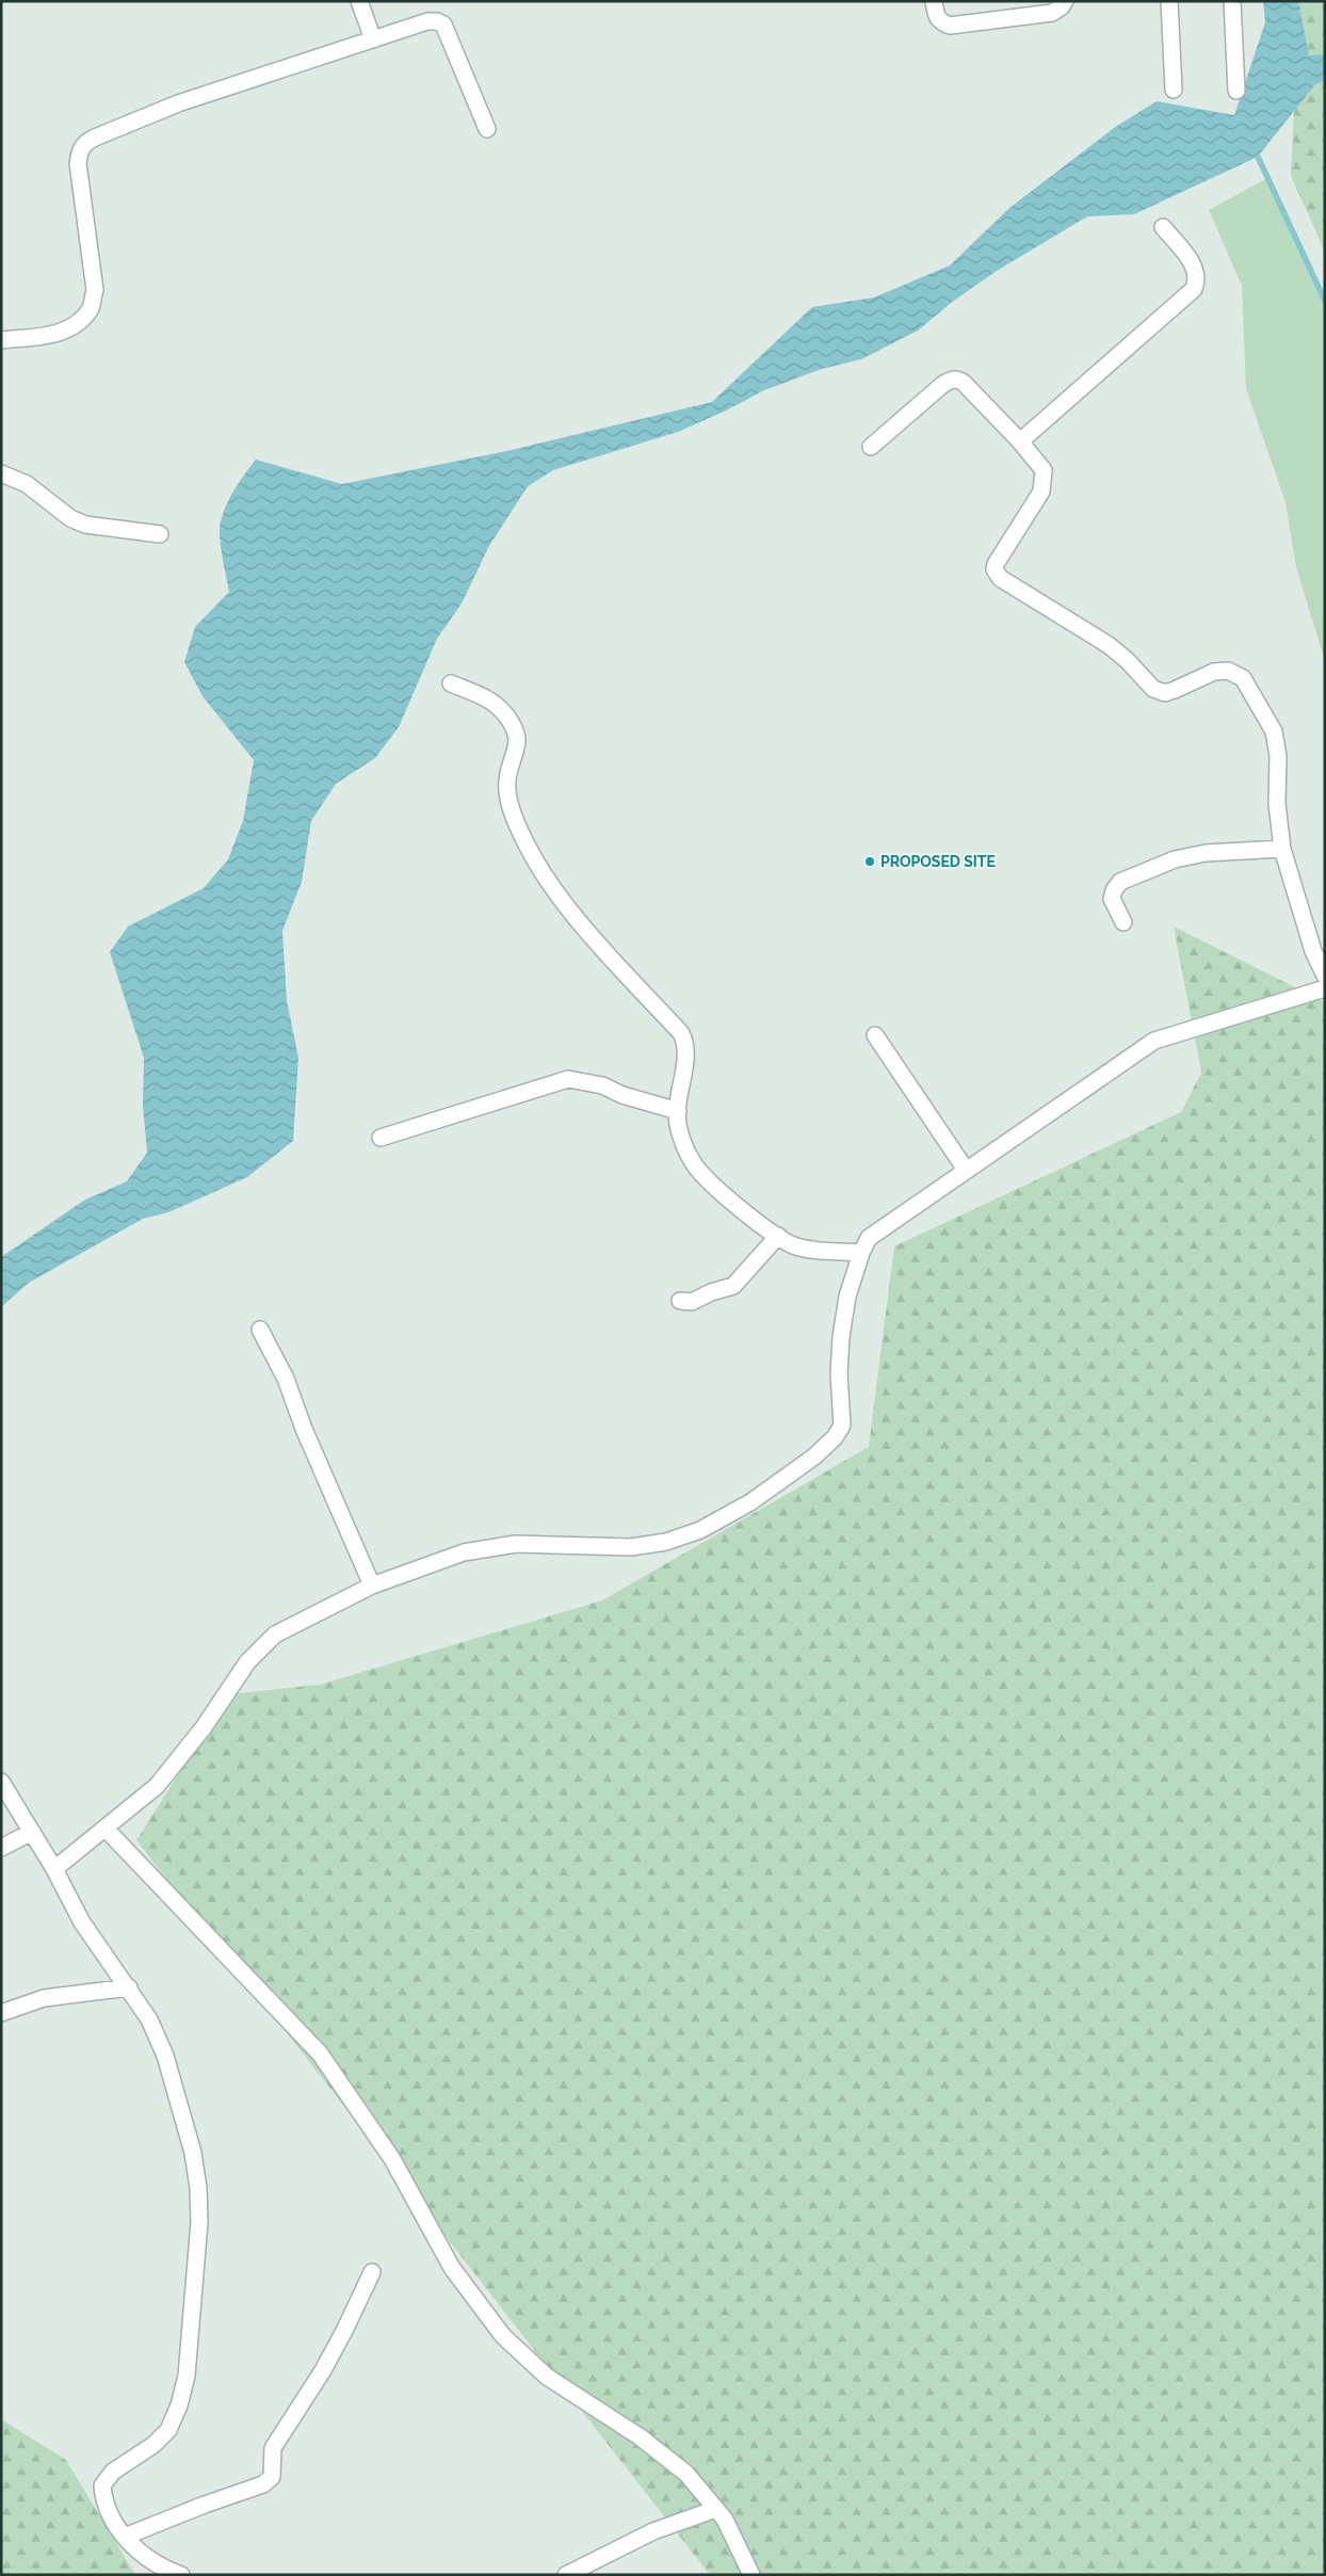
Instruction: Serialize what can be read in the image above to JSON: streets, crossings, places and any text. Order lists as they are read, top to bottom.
{
  "places": ["PROPOSED SITE"]
}
